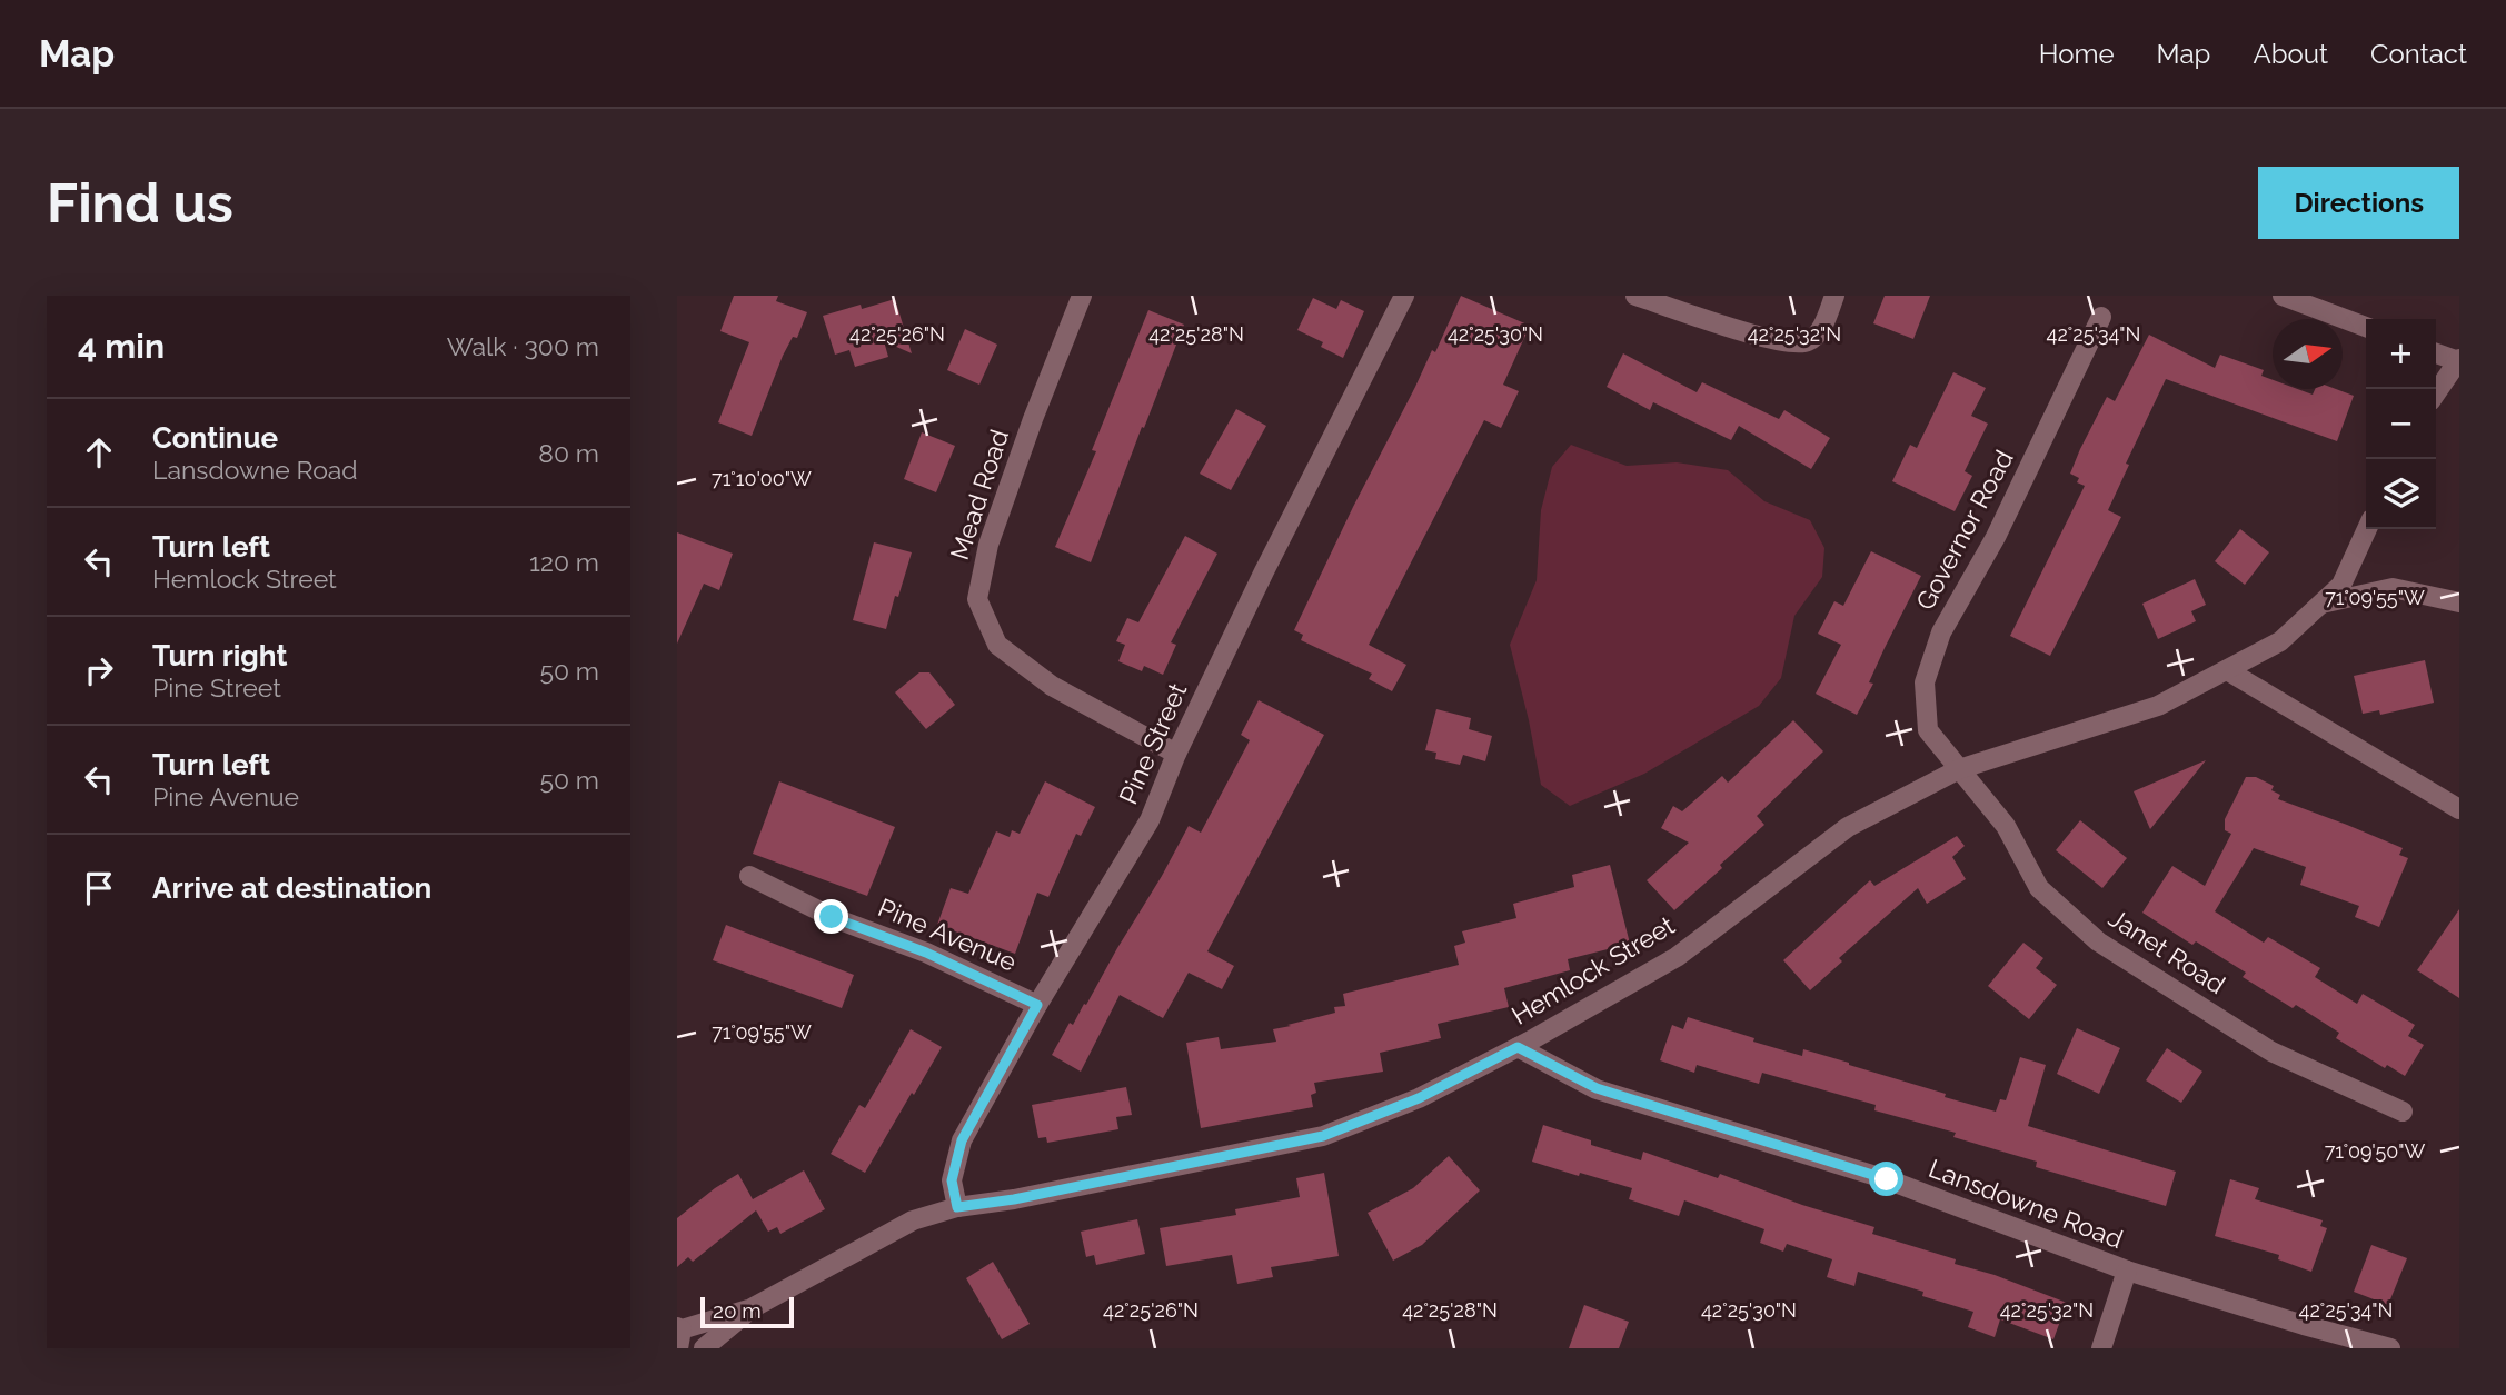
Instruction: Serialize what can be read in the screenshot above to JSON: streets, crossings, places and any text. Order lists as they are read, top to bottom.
{
  "streets": {
    "street": [
      "Mead Road",
      "Governor Road",
      "Pine Street",
      "Pine Avenue",
      "Janet Road",
      "Hemlock Street",
      "Lansdowne Road"
    ]
  },
  "crossings": [
    ["Mead Road", "Pine Street"],
    ["Governor Road", "Janet Road"],
    ["Governor Road", "Hemlock Street"],
    ["Pine Street", "Pine Avenue"],
    ["Pine Street", "Hemlock Street"],
    ["Janet Road", "Hemlock Street"],
    ["Hemlock Street", "Lansdowne Road"]
  ],
  "scale_bar": "20 m",
  "north": "right",
  "page": {
    "header": "Map",
    "nav": [
      "Home",
      "Map",
      "About",
      "Contact"
    ],
    "buttons": "Directions",
    "title": "Find us",
    "heading": ["4 min", "Walk · 300 m"],
    "map_buttons": ["+", "−"],
    "list": [
      ["Continue", "Lansdowne Road", "80 m"],
      ["Turn left", "Hemlock Street", "120 m"],
      ["Turn right", "Pine Street", "50 m"],
      ["Turn left", "Pine Avenue", "50 m"],
      "Arrive at destination"
    ],
    "scale": "20 m"
  },
  "coordinates": [
    "42°25'26\"N",
    "42°25'28\"N",
    "42°25'30\"N",
    "42°25'32\"N",
    "42°25'34\"N",
    "71°10'00\"W",
    "71°09'55\"W",
    "71°09'50\"W"
  ]
}
